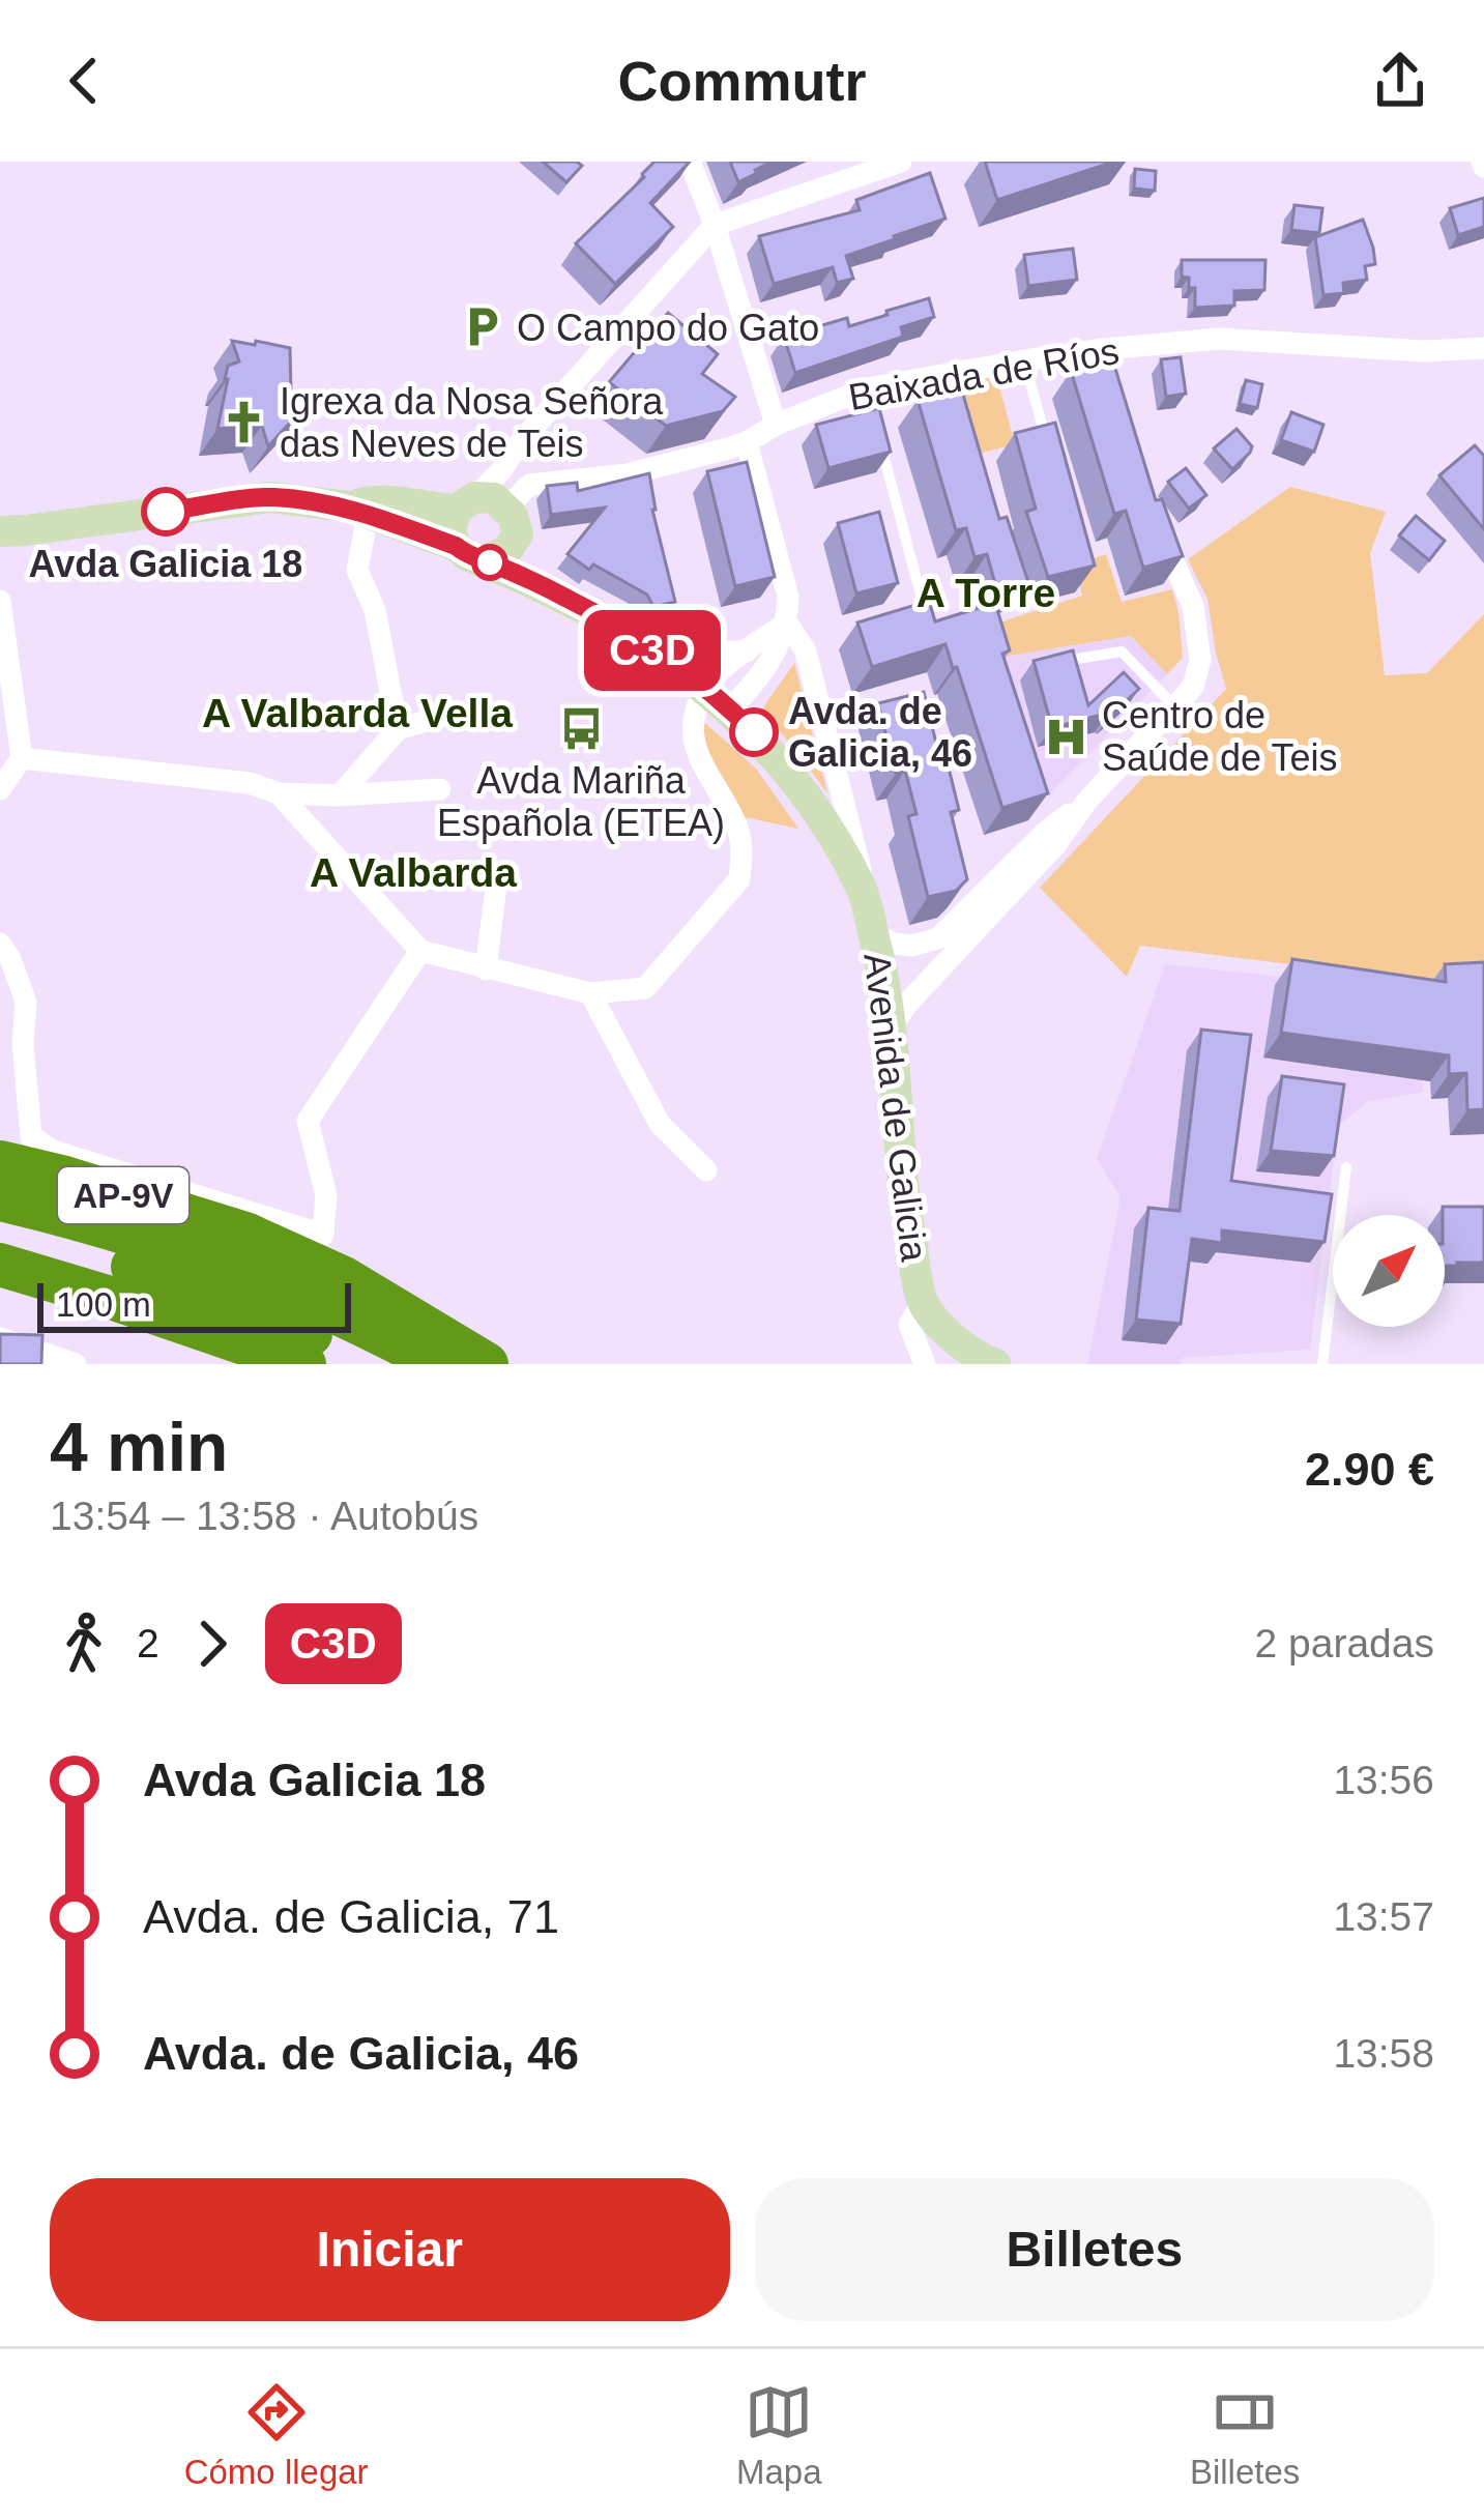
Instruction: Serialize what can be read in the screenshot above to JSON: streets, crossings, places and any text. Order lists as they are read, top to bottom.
{
  "streets": {
    "highway": ["AP-9V"],
    "main road": ["Avenida de Galicia"],
    "street": ["Baixada de Ríos"]
  },
  "crossings": [
    ["Baixada de Ríos", "Avenida de Galicia"]
  ],
  "districts": ["A Torre", "A Valbarda Vella", "A Valbarda"],
  "places": {
    "parking": ["O Campo do Gato"],
    "church": ["Igrexa da Nosa Señora das Neves de Teis"],
    "other": ["Avda Galicia 18", "Avda. de Galicia, 46"],
    "bus stop": ["Avda Mariña Española (ETEA)"],
    "hospital": ["Centro de Saúde de Teis"]
  },
  "lines": ["bus line C3D"],
  "scale_bar": "100 m",
  "north": "top right",
  "page": {
    "header": "Commutr",
    "on_map": "C3D",
    "scale": "100 m",
    "heading": ["4 min", "13:54 – 13:58 · Autobús", "2.90 €"],
    "legs": ["2", "C3D", "2 paradas"],
    "list": [
      {
        "name": "Avda Galicia 18",
        "value": "13:56"
      },
      {
        "name": "Avda. de Galicia, 71",
        "value": "13:57"
      },
      {
        "name": "Avda. de Galicia, 46",
        "value": "13:58"
      }
    ],
    "buttons": ["Iniciar", "Billetes"],
    "tabs": ["Cómo llegar", "Mapa", "Billetes"]
  }
}
